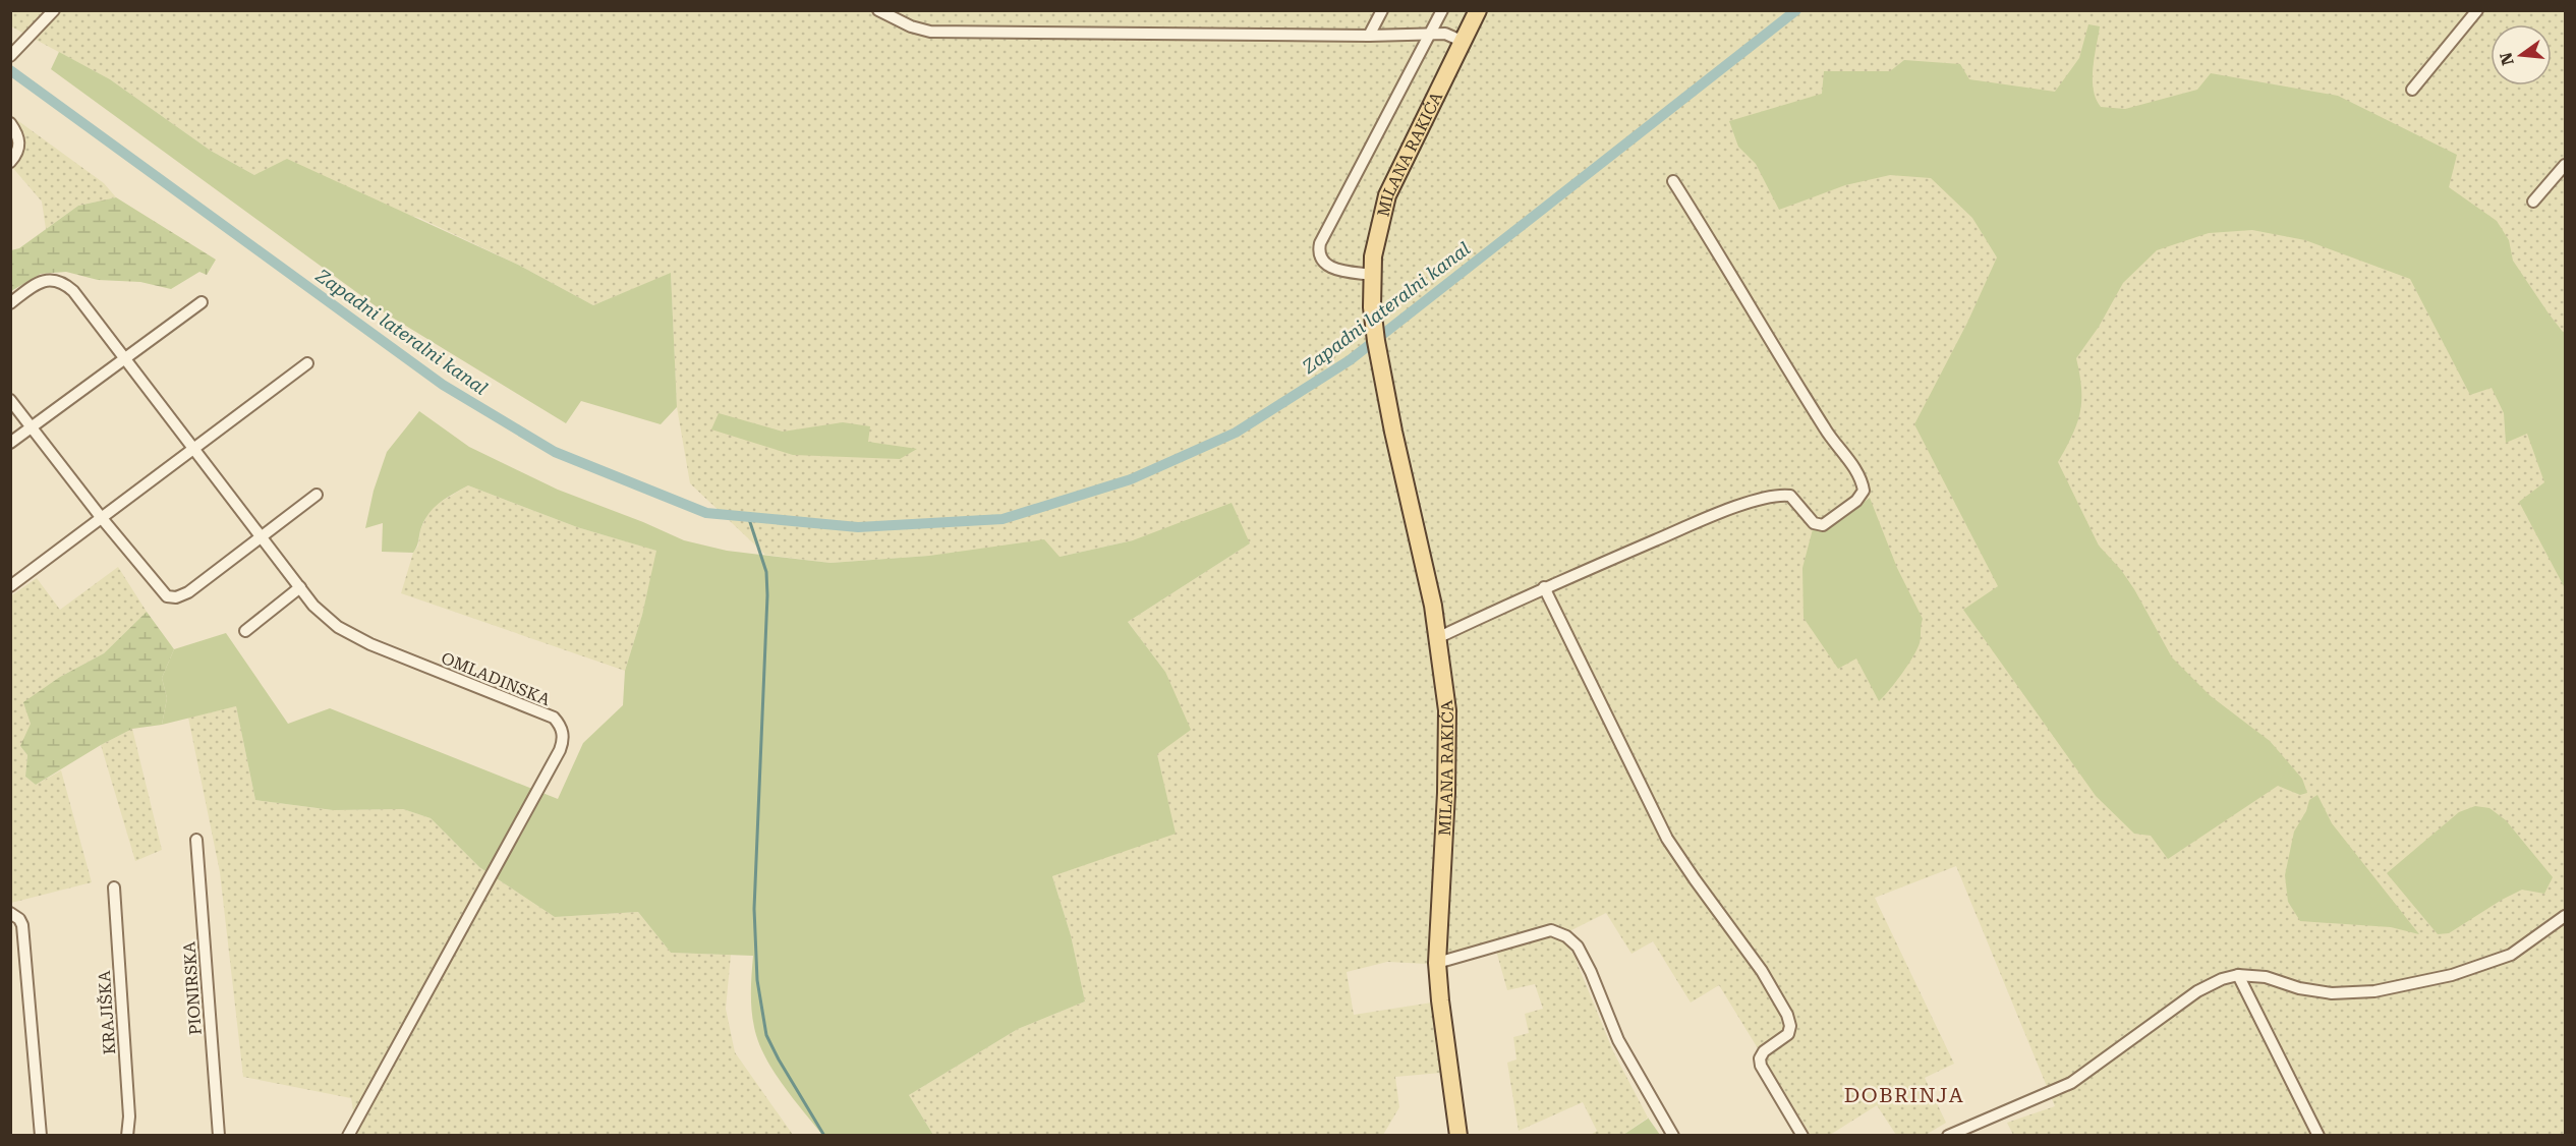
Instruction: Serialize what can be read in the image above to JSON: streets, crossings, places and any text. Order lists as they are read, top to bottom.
{
  "streets": {
    "main road": ["MILANA RAKIĆA"],
    "street": ["OMLADINSKA", "PIONIRSKA", "KRAJIŠKA"]
  },
  "districts": ["DOBRINJA"],
  "water": ["Zapadni lateralni kanal"],
  "north": "left"
}
